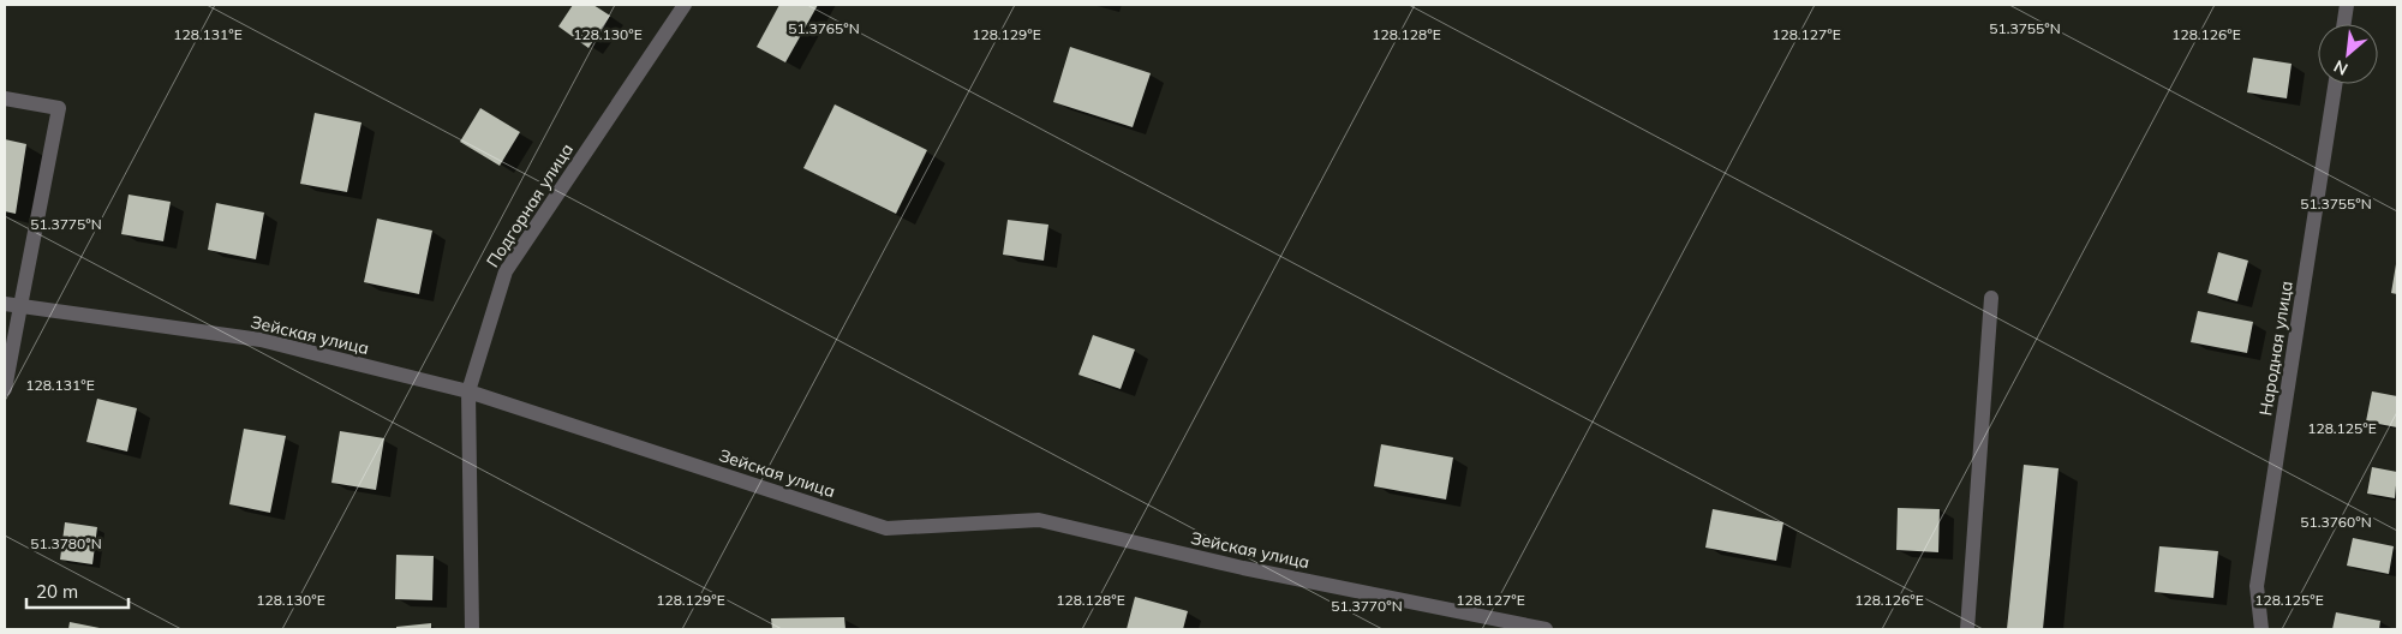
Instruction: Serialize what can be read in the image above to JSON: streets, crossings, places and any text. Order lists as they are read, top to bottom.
{
  "streets": {
    "street": ["Подгорная улица", "Зейская улица", "Народная улица"]
  },
  "crossings": [
    ["Подгорная улица", "Зейская улица"]
  ],
  "scale_bar": "20 m",
  "north": "bottom left",
  "coordinates": [
    "51.3765°N",
    "51.3755°N",
    "128.131°E",
    "128.130°E",
    "128.129°E",
    "128.128°E",
    "128.127°E",
    "128.126°E",
    "51.3775°N",
    "128.125°E",
    "51.3760°N",
    "51.3780°N",
    "51.3770°N"
  ]
}
